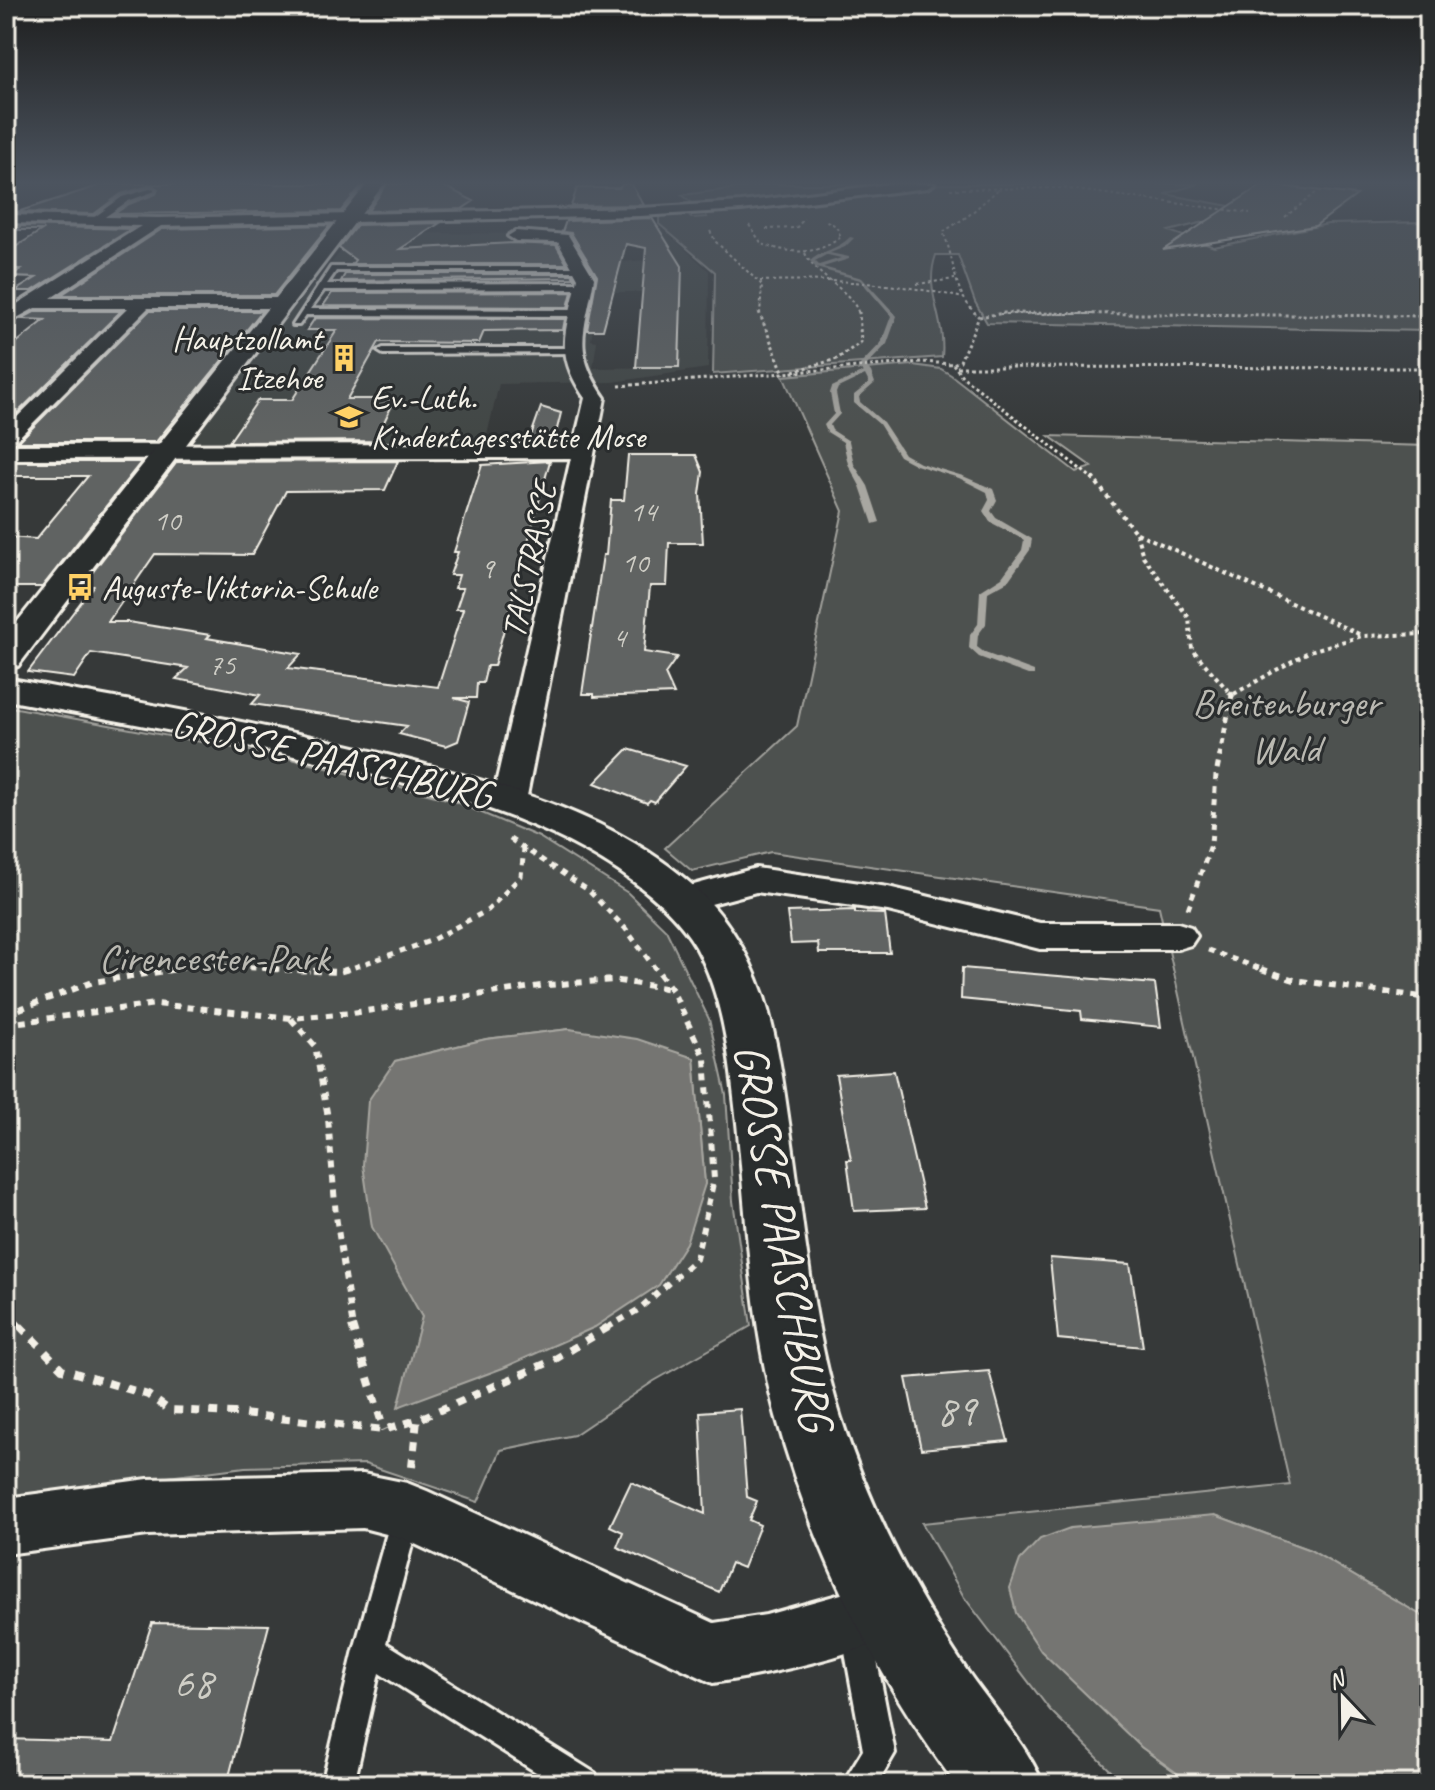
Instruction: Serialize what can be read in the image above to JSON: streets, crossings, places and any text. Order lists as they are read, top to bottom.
{
  "streets": {
    "main road": ["GROSSE PAASCHBURG"],
    "street": ["TALSTRASSE"]
  },
  "crossings": [
    ["TALSTRASSE", "GROSSE PAASCHBURG"]
  ],
  "parks": ["Breitenburger Wald", "Cirencester-Park"],
  "places": {
    "building": ["Hauptzollamt Itzehoe"],
    "school or university": ["Ev.-Luth. Kindertagesstätte Mose"],
    "bus stop": ["Auguste-Viktoria-Schule"]
  },
  "house_numbers": [
    "14",
    "10",
    "10",
    "9",
    "4",
    "75",
    "89",
    "68"
  ],
  "north": "top"
}
